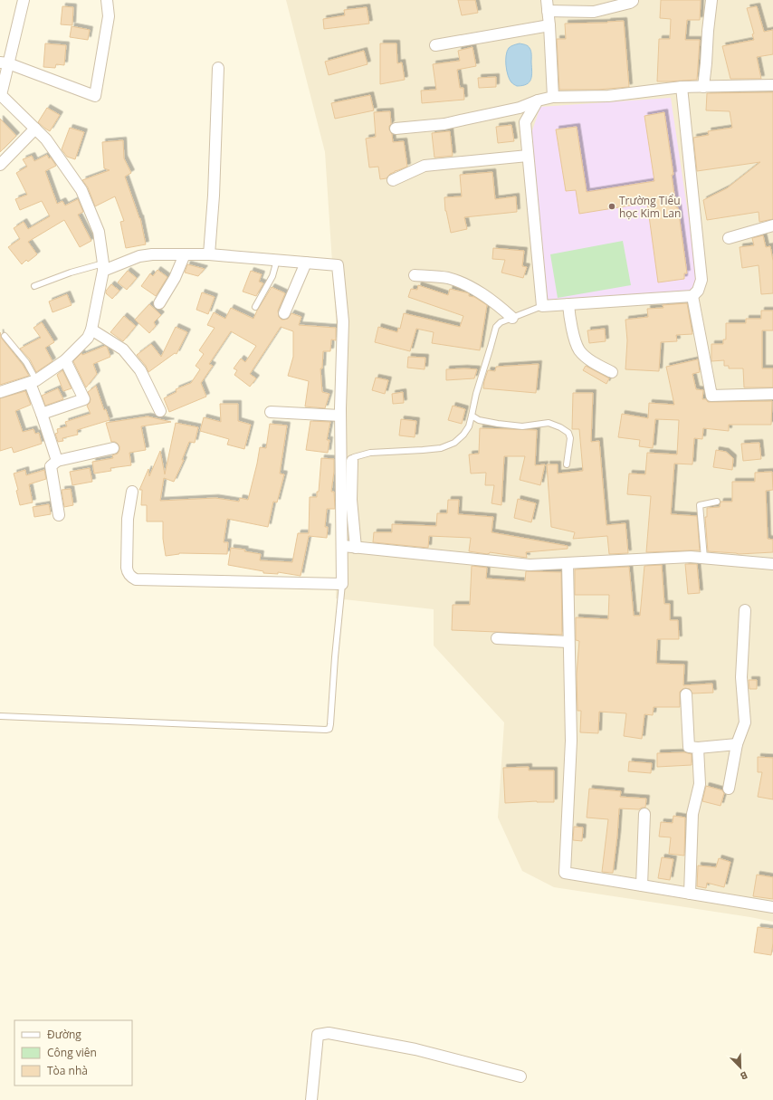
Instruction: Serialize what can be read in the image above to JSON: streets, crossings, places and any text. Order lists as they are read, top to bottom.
{
  "places": ["Trường Tiểu học Kim Lan"],
  "legend": ["Đường", "Công viên", "Tòa nhà"],
  "north": "bottom right"
}
